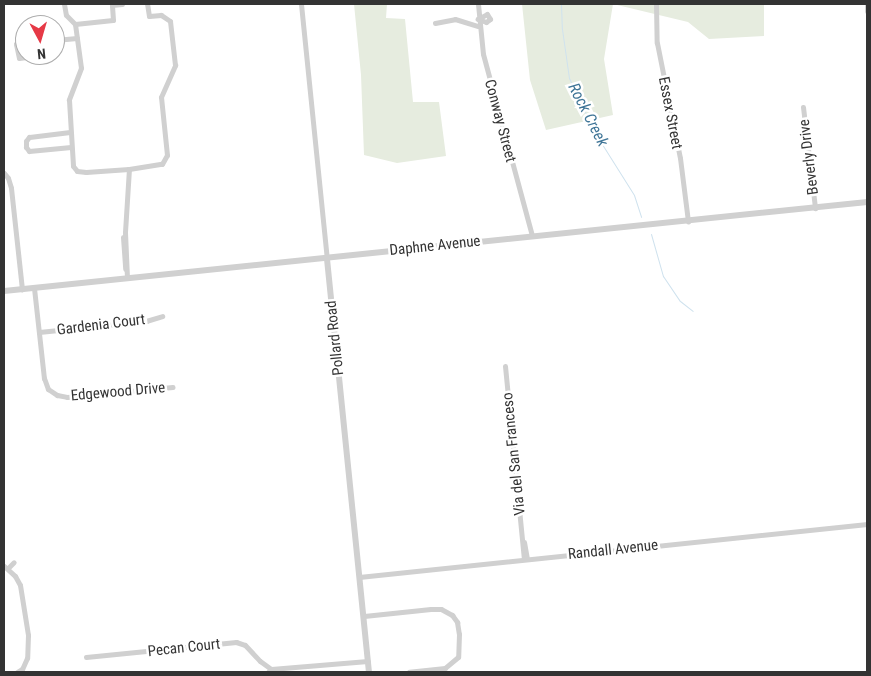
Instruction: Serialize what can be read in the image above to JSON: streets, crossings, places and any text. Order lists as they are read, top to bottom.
{
  "streets": {
    "street": [
      "Essex Street",
      "Conway Street",
      "Beverly Drive",
      "Daphne Avenue",
      "Gardenia Court",
      "Pollard Road",
      "Edgewood Drive",
      "Via del San Franceso",
      "Randall Avenue",
      "Pecan Court"
    ]
  },
  "crossings": [
    ["Essex Street", "Daphne Avenue"],
    ["Conway Street", "Daphne Avenue"],
    ["Beverly Drive", "Daphne Avenue"],
    ["Daphne Avenue", "Pollard Road"],
    ["Daphne Avenue", "Edgewood Drive"],
    ["Gardenia Court", "Edgewood Drive"],
    ["Pollard Road", "Randall Avenue"],
    ["Via del San Franceso", "Randall Avenue"]
  ],
  "water": ["Rock Creek"],
  "north": "bottom"
}
